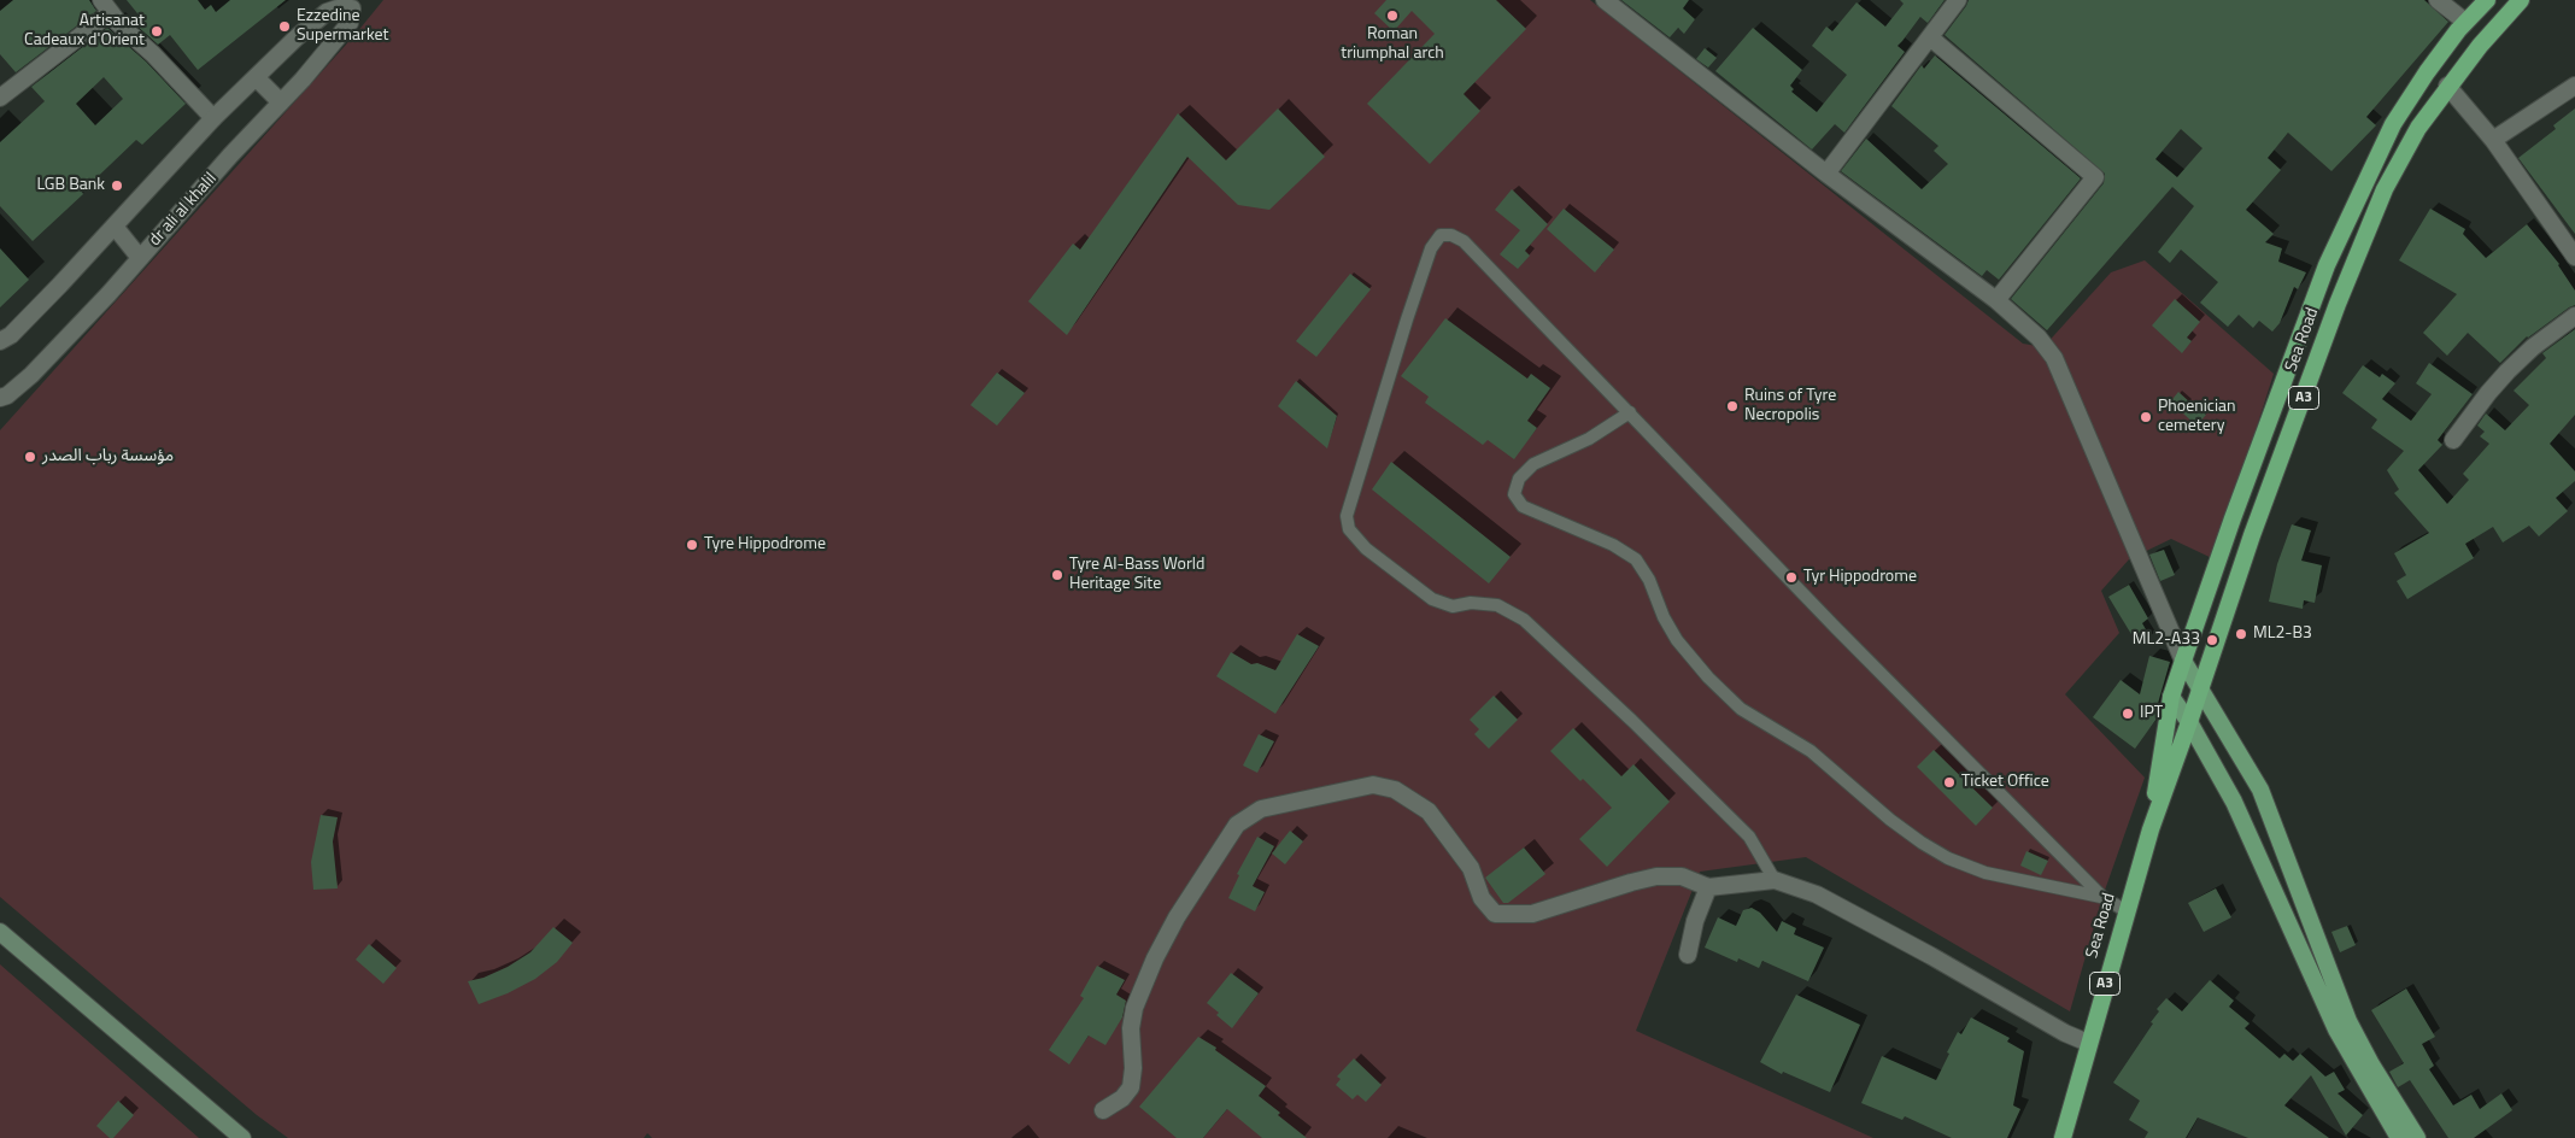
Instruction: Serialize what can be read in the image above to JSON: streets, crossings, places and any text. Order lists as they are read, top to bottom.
{
  "streets": {
    "highway": ["Sea Road", "A3"],
    "street": ["dr ali al khalil"]
  },
  "places": [
    "Roman triumphal arch",
    "Ezzedine Supermarket",
    "Artisanat Cadeaux d'Orient",
    "LGB Bank",
    "Ruins of Tyre Necropolis",
    "Phoenician cemetery",
    "مؤسسة رباب الصدر",
    "Tyre Hippodrome",
    "Tyre Al-Bass World Heritage Site",
    "Tyr Hippodrome",
    "ML2-B3",
    "ML2-A33",
    "IPT",
    "Ticket Office"
  ]
}
